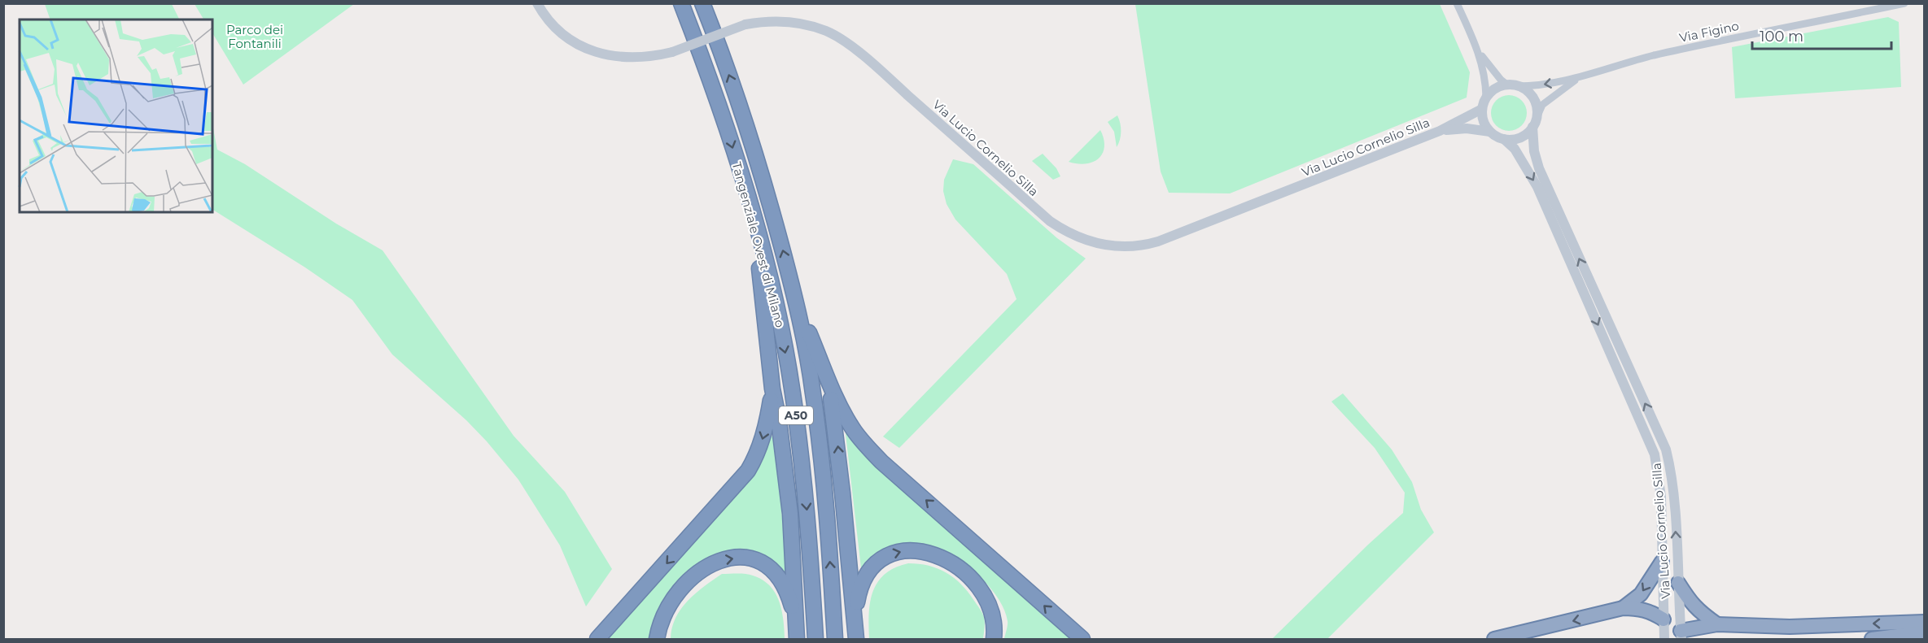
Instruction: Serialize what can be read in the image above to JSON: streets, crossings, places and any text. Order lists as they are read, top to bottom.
{
  "streets": {
    "highway": ["Tangenziale Ovest di Milano", "A50"],
    "street": ["Via Figino", "Via Lucio Cornelio Silla"]
  },
  "crossings": [
    ["Via Figino", "Via Lucio Cornelio Silla"]
  ],
  "parks": ["Parco dei Fontanili"],
  "scale_bar": "100 m"
}
